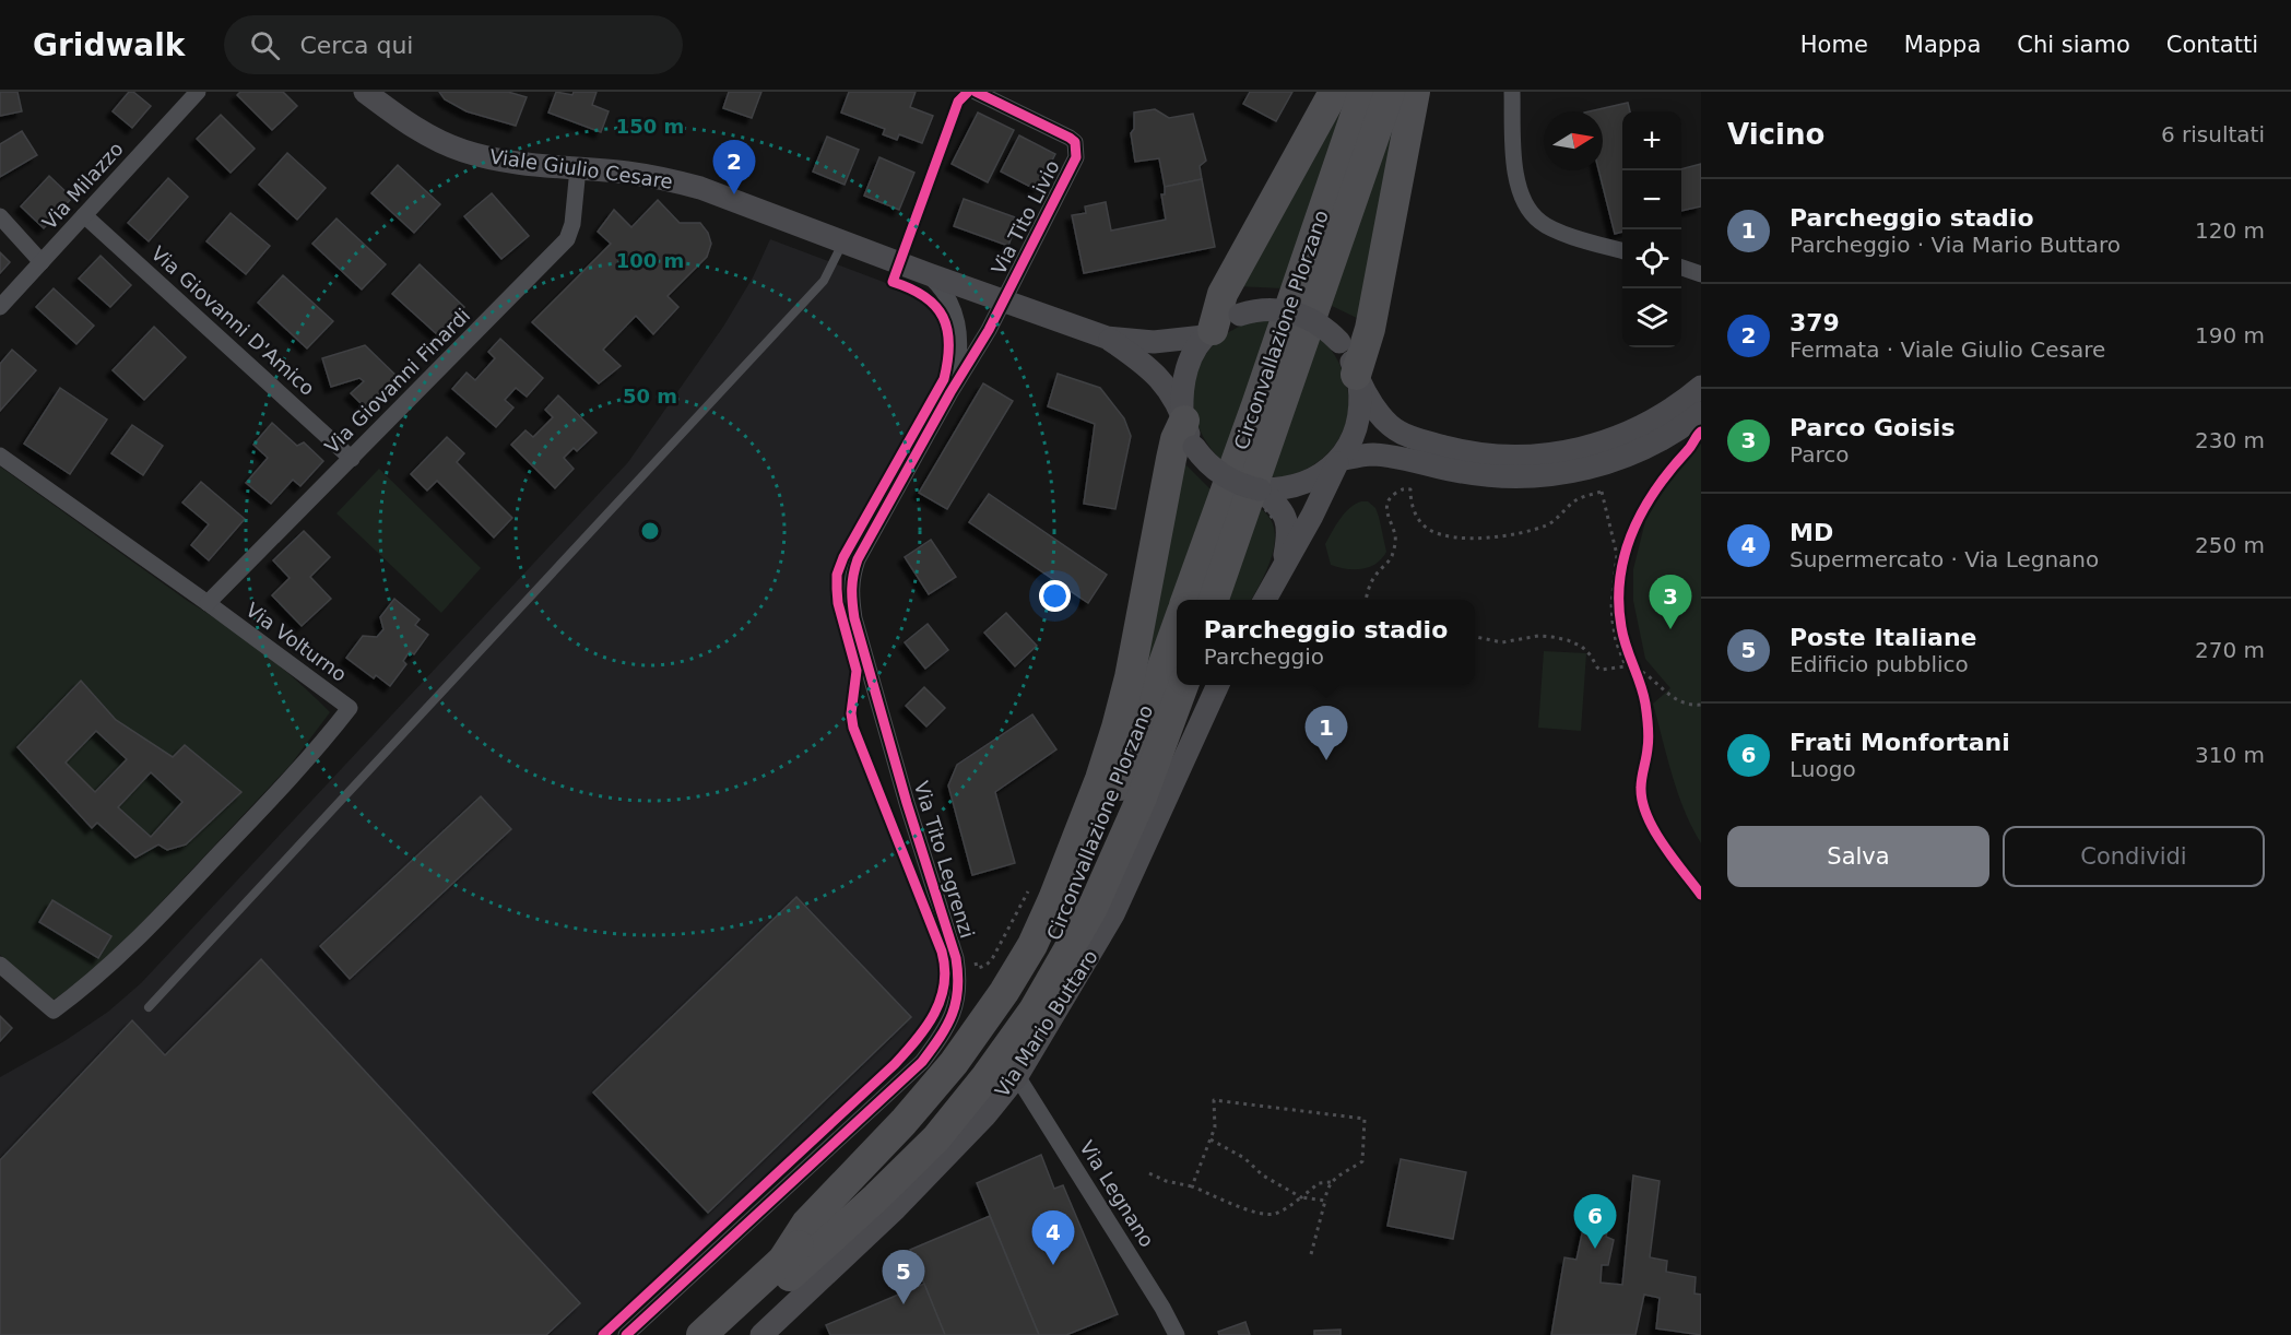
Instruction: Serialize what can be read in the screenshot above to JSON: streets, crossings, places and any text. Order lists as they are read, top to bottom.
{
  "streets": {
    "highway": ["Circonvallazione Plorzano"],
    "street": [
      "Viale Giulio Cesare",
      "Via Milazzo",
      "Via Tito Livio",
      "Via Giovanni D'Amico",
      "Via Giovanni Finardi",
      "Via Volturno",
      "Via Tito Legrenzi",
      "Via Mario Buttaro",
      "Via Legnano"
    ]
  },
  "crossings": [
    ["Viale Giulio Cesare", "Via Tito Livio"],
    ["Viale Giulio Cesare", "Circonvallazione Plorzano"],
    ["Viale Giulio Cesare", "Via Giovanni Finardi"],
    ["Viale Giulio Cesare", "Via Tito Legrenzi"],
    ["Via Milazzo", "Via Giovanni D'Amico"],
    ["Via Tito Livio", "Via Tito Legrenzi"],
    ["Via Giovanni D'Amico", "Via Giovanni Finardi"],
    ["Via Giovanni Finardi", "Via Volturno"],
    ["Via Mario Buttaro", "Via Legnano"]
  ],
  "north": "right",
  "page": {
    "header": "Gridwalk",
    "search": "Cerca qui",
    "nav": [
      "Home",
      "Mappa",
      "Chi siamo",
      "Contatti"
    ],
    "heading": ["Vicino", "6 risultati"],
    "map_buttons": ["+", "−"],
    "pins": [
      "2",
      "3",
      "1",
      "6",
      "4",
      "5"
    ],
    "list": [
      {
        "mark": "1",
        "name": "Parcheggio stadio",
        "note": "Parcheggio · Via Mario Buttaro",
        "value": "120 m"
      },
      {
        "mark": "2",
        "name": "379",
        "note": "Fermata · Viale Giulio Cesare",
        "value": "190 m"
      },
      {
        "mark": "3",
        "name": "Parco Goisis",
        "note": "Parco",
        "value": "230 m"
      },
      {
        "mark": "4",
        "name": "MD",
        "note": "Supermercato · Via Legnano",
        "value": "250 m"
      },
      {
        "mark": "5",
        "name": "Poste Italiane",
        "note": "Edificio pubblico",
        "value": "270 m"
      },
      {
        "mark": "6",
        "name": "Frati Monfortani",
        "note": "Luogo",
        "value": "310 m"
      }
    ],
    "popup": ["Parcheggio stadio", "Parcheggio"],
    "buttons": ["Salva", "Condividi"]
  },
  "rings": ["150 m", "100 m", "50 m"]
}
